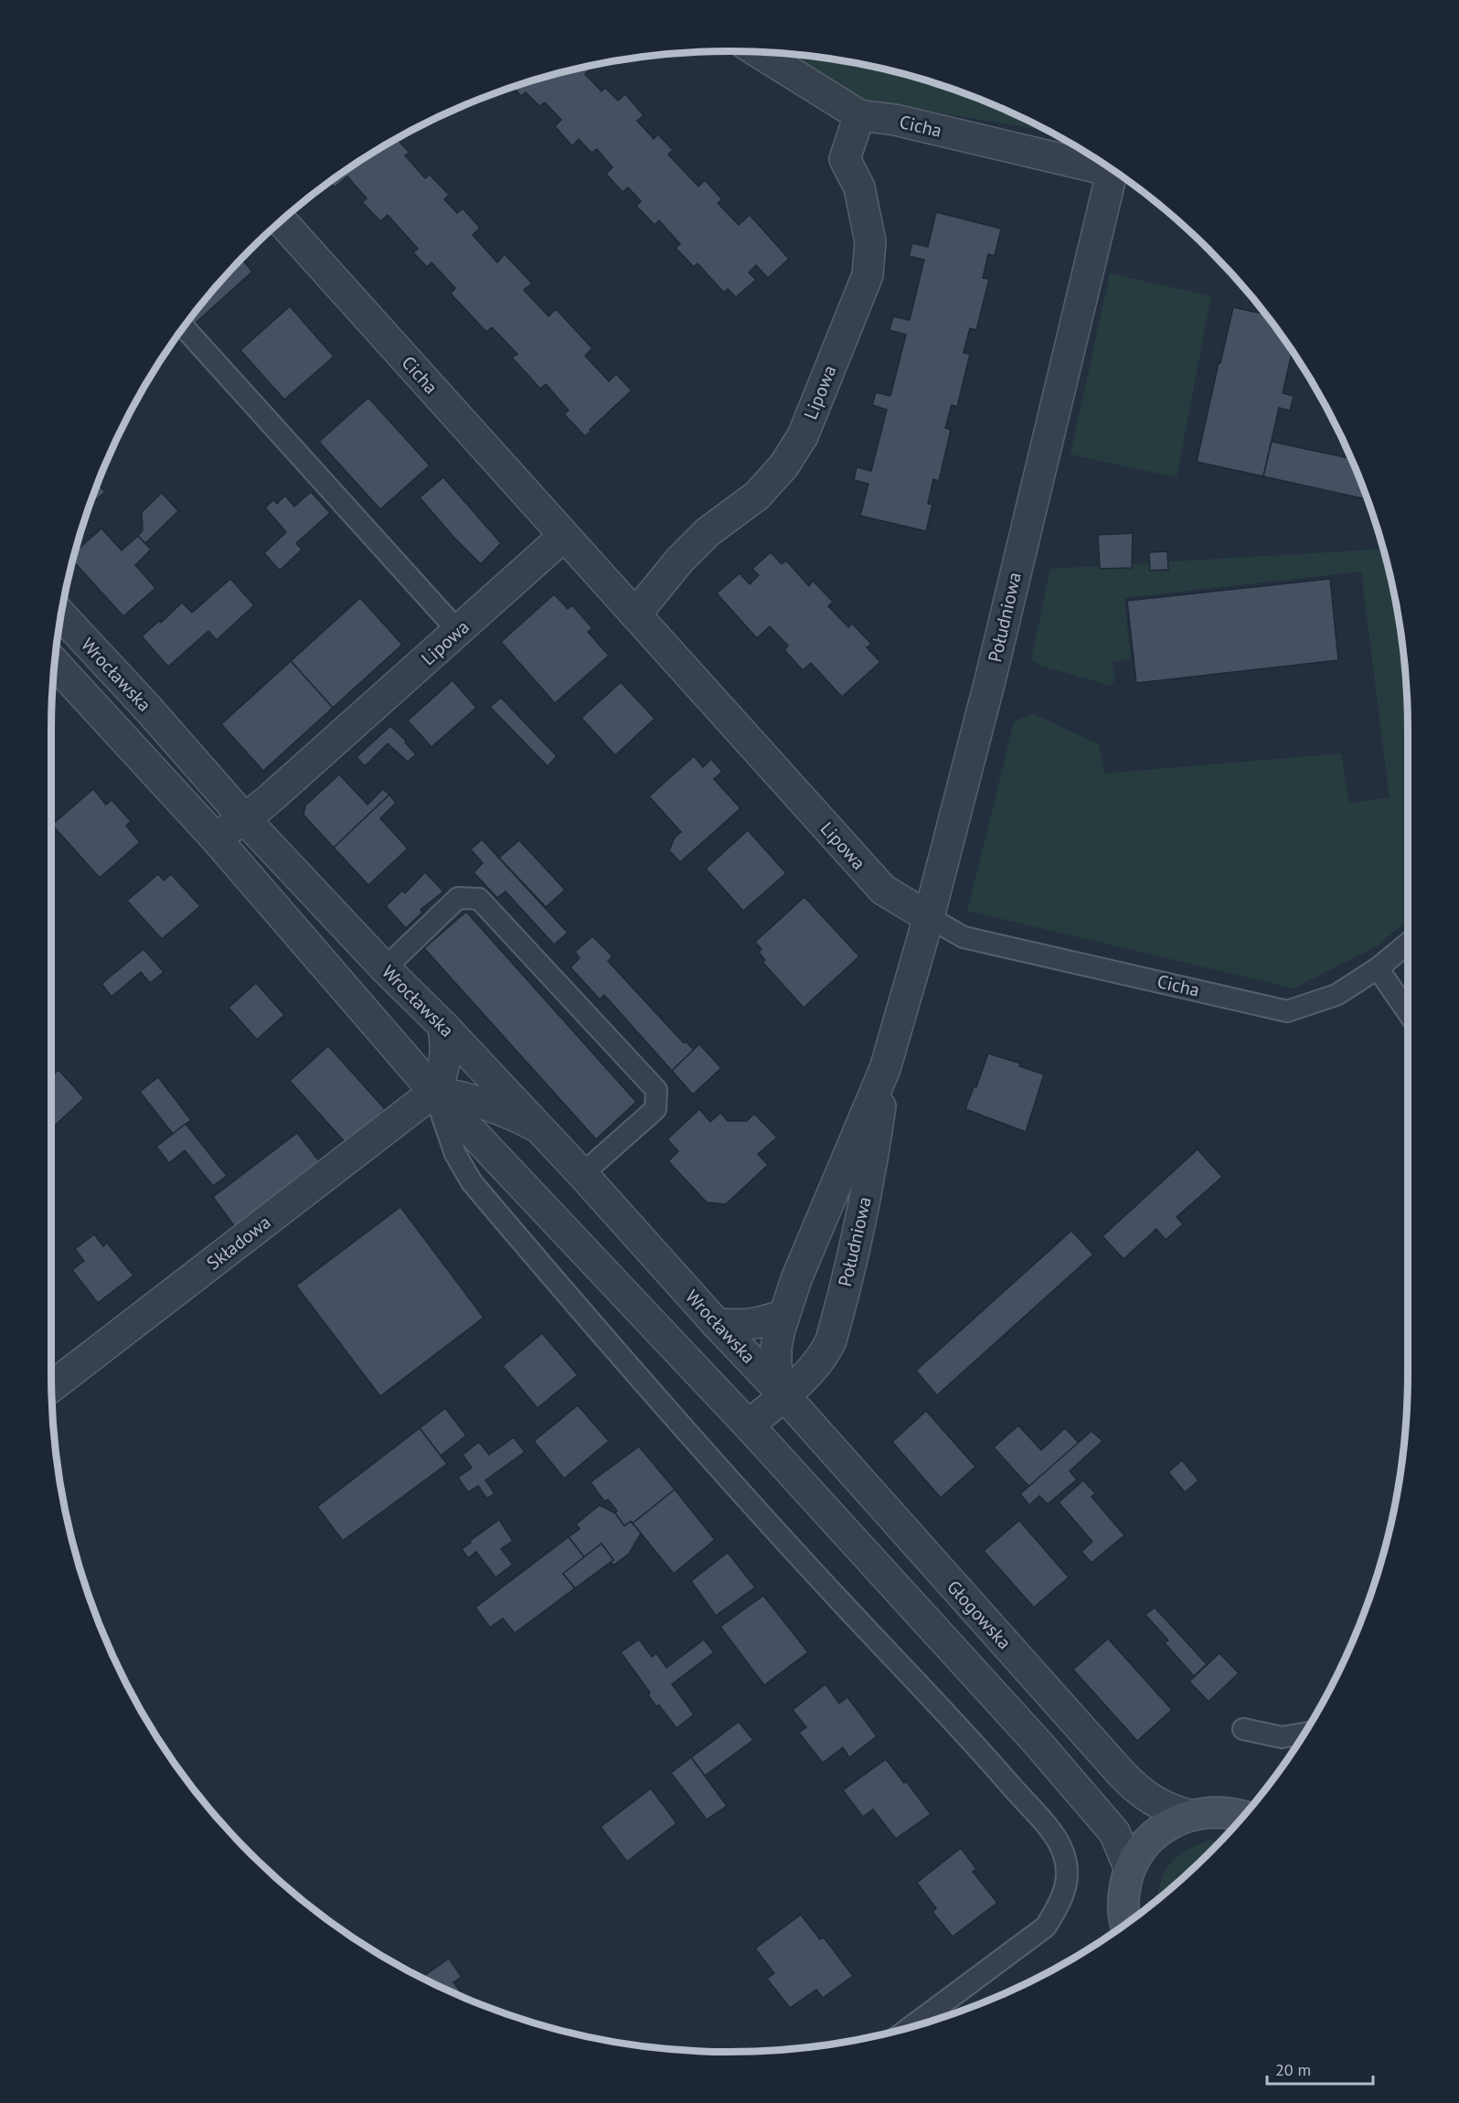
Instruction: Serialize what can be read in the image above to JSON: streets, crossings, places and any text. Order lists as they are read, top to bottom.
{
  "streets": {
    "street": [
      "Cicha",
      "Lipowa",
      "Południowa",
      "Wrocławska",
      "Składowa",
      "Głogowska"
    ]
  },
  "crossings": [
    ["Cicha", "Lipowa"],
    ["Cicha", "Południowa"],
    ["Lipowa", "Południowa"],
    ["Lipowa", "Wrocławska"],
    ["Południowa", "Wrocławska"],
    ["Południowa", "Głogowska"],
    ["Wrocławska", "Składowa"],
    ["Wrocławska", "Głogowska"]
  ],
  "scale_bar": "20 m"
}
